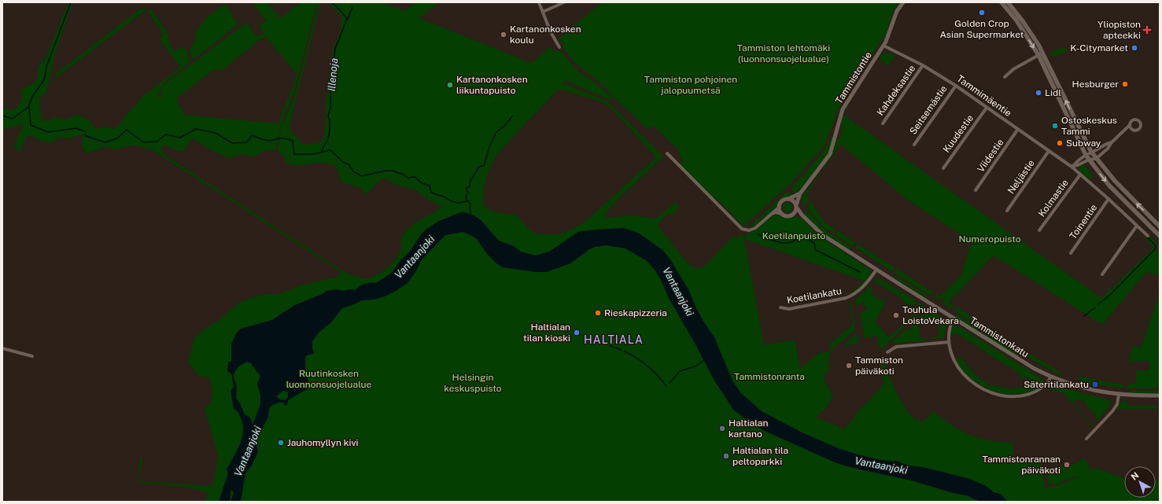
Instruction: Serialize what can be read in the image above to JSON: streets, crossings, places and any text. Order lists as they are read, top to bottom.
{
  "streets": {
    "street": [
      "Tammistontie",
      "Kahdeksastie",
      "Tammimäentie",
      "Seitsemästie",
      "Kuudestie",
      "Viidestie",
      "Neljästie",
      "Kolmastie",
      "Toinentie",
      "Koetilankatu",
      "Tammistonkatu"
    ]
  },
  "crossings": [
    ["Tammistontie", "Tammimäentie"],
    ["Tammistontie", "Tammistonkatu"],
    ["Kahdeksastie", "Tammimäentie"],
    ["Tammimäentie", "Seitsemästie"],
    ["Tammimäentie", "Kuudestie"],
    ["Tammimäentie", "Viidestie"],
    ["Tammimäentie", "Neljästie"],
    ["Tammimäentie", "Kolmastie"],
    ["Tammimäentie", "Toinentie"],
    ["Koetilankatu", "Tammistonkatu"]
  ],
  "districts": ["HALTIALA"],
  "water": ["Illenoja", "Vantaanjoki"],
  "parks": [
    "Tammiston lehtomäki (luonnonsuojelualue)",
    "Tammiston pohjoinen jalopuumetsä",
    "Koetilanpuisto",
    "Numeropuisto",
    "Ruutinkosken luonnonsuojelualue",
    "Tammistonranta",
    "Helsingin keskuspuisto"
  ],
  "places": {
    "other": [
      "Golden Crop Asian Supermarket",
      "Kartanonkosken koulu",
      "K-Citymarket",
      "Hesburger",
      "Kartanonkosken liikuntapuisto",
      "Lidl",
      "Ostoskeskus Tammi",
      "Subway",
      "Rieskapizzeria",
      "Touhula LoistoVekara",
      "Haltialan tilan kioski",
      "Tammiston päiväkoti",
      "Haltialan kartano",
      "Jauhomyllyn kivi",
      "Haltialan tila peltoparkki",
      "Tammistonrannan päiväkoti"
    ],
    "health": ["Yliopiston apteekki"],
    "transit": ["Säteritilankatu"]
  },
  "north": "top left"
}
